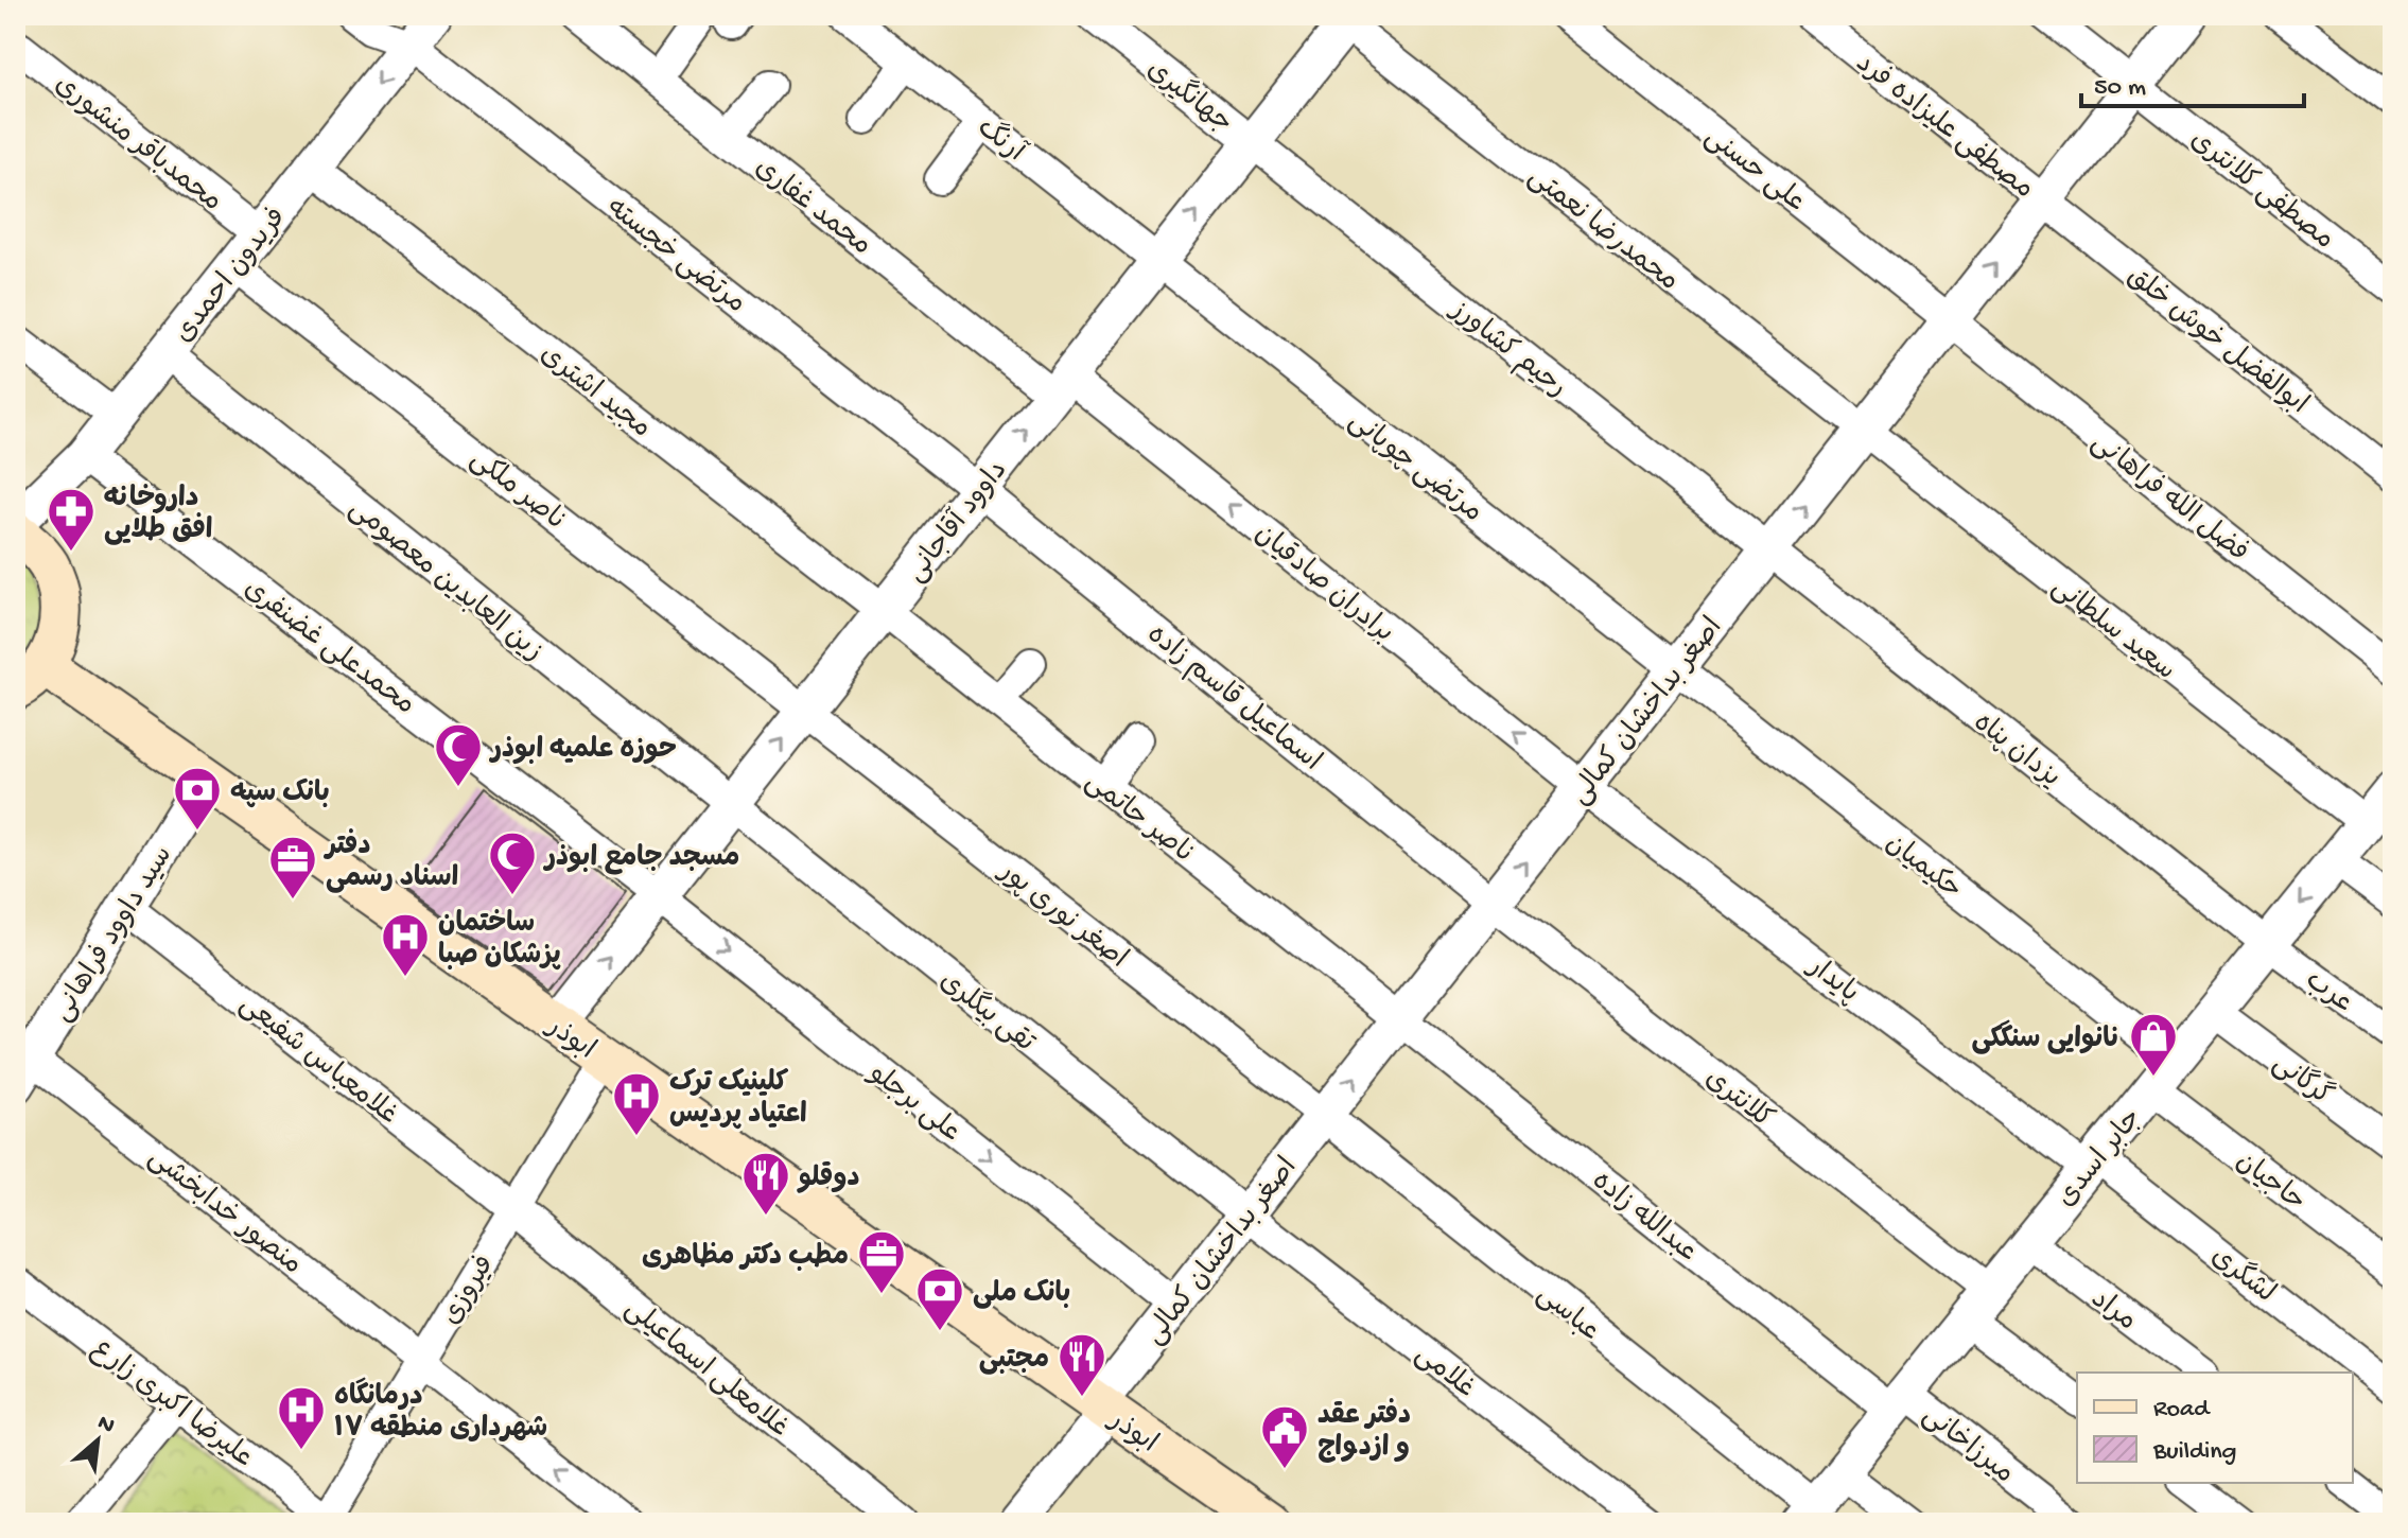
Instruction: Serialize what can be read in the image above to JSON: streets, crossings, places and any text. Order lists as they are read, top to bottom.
{
  "streets": {
    "main road": ["ابوذر"],
    "street": [
      "جهانگیری",
      "مصطفی علیزاده فرد",
      "آرنگ",
      "محمدباقر منشوری",
      "علی حسنی",
      "مصطفی کلانتری",
      "محمد غفاری",
      "محمدرضا نعمتی",
      "مرتضی خجسته",
      "فریدون احمدی",
      "ابوالفضل خوش خلق",
      "رحیم کشاورز",
      "مجید اشتری",
      "مرتضی چوپانی",
      "ناصر ملکی",
      "فضل الله فراهانی",
      "داوود آقاجانی",
      "زین العابدین معصومی",
      "برادران صادقیان",
      "سعید سلطانی",
      "محمدعلی غضنفری",
      "اسماعیل قاسم زاده",
      "اصغر بداخشان کمالی",
      "یزدان پناه",
      "ناصر حاتمی",
      "حکیمیان",
      "اصغر نوری پور",
      "سید داوود فراهانی",
      "پایدار",
      "عرب",
      "تقی بیگلری",
      "غلامعباس شفیعی",
      "گرگانی",
      "کلانتری",
      "علی برجلو",
      "جابر اسدی",
      "حاجیان",
      "منصور خدابخشی",
      "عبدالله زاده",
      "لشگری",
      "فیروزی",
      "مراد",
      "عباسی",
      "غلامعلی اسماعیلی",
      "غلامی",
      "علیرضا اکبری زارع",
      "میرزاخانی"
    ]
  },
  "crossings": [
    ["جهانگیری", "رحیم کشاورز"],
    ["جهانگیری", "داوود آقاجانی"],
    ["مصطفی علیزاده فرد", "ابوالفضل خوش خلق"],
    ["مصطفی علیزاده فرد", "اصغر بداخشان کمالی"],
    ["آرنگ", "مرتضی چوپانی"],
    ["آرنگ", "داوود آقاجانی"],
    ["محمدباقر منشوری", "فریدون احمدی"],
    ["علی حسنی", "فضل الله فراهانی"],
    ["علی حسنی", "اصغر بداخشان کمالی"],
    ["مصطفی کلانتری", "اصغر بداخشان کمالی"],
    ["محمد غفاری", "داوود آقاجانی"],
    ["محمد غفاری", "برادران صادقیان"],
    ["محمدرضا نعمتی", "داوود آقاجانی"],
    ["محمدرضا نعمتی", "سعید سلطانی"],
    ["محمدرضا نعمتی", "اصغر بداخشان کمالی"],
    ["مرتضی خجسته", "فریدون احمدی"],
    ["مرتضی خجسته", "داوود آقاجانی"],
    ["مرتضی خجسته", "اسماعیل قاسم زاده"],
    ["فریدون احمدی", "مجید اشتری"],
    ["فریدون احمدی", "ناصر ملکی"],
    ["فریدون احمدی", "زین العابدین معصومی"],
    ["فریدون احمدی", "محمدعلی غضنفری"],
    ["ابوالفضل خوش خلق", "اصغر بداخشان کمالی"],
    ["رحیم کشاورز", "داوود آقاجانی"],
    ["رحیم کشاورز", "اصغر بداخشان کمالی"],
    ["رحیم کشاورز", "یزدان پناه"],
    ["مجید اشتری", "داوود آقاجانی"],
    ["مجید اشتری", "ناصر حاتمی"],
    ["مرتضی چوپانی", "داوود آقاجانی"],
    ["مرتضی چوپانی", "اصغر بداخشان کمالی"],
    ["مرتضی چوپانی", "حکیمیان"],
    ["ناصر ملکی", "داوود آقاجانی"],
    ["ناصر ملکی", "اصغر نوری پور"],
    ["فضل الله فراهانی", "اصغر بداخشان کمالی"],
    ["داوود آقاجانی", "زین العابدین معصومی"],
    ["داوود آقاجانی", "برادران صادقیان"],
    ["داوود آقاجانی", "محمدعلی غضنفری"],
    ["داوود آقاجانی", "اسماعیل قاسم زاده"],
    ["داوود آقاجانی", "ناصر حاتمی"],
    ["داوود آقاجانی", "اصغر نوری پور"],
    ["داوود آقاجانی", "تقی بیگلری"],
    ["داوود آقاجانی", "ابوذر"],
    ["داوود آقاجانی", "علی برجلو"],
    ["زین العابدین معصومی", "تقی بیگلری"],
    ["برادران صادقیان", "اصغر بداخشان کمالی"],
    ["برادران صادقیان", "پایدار"],
    ["سعید سلطانی", "اصغر بداخشان کمالی"],
    ["سعید سلطانی", "جابر اسدی"],
    ["محمدعلی غضنفری", "علی برجلو"],
    ["اسماعیل قاسم زاده", "اصغر بداخشان کمالی"],
    ["اسماعیل قاسم زاده", "کلانتری"],
    ["اصغر بداخشان کمالی", "یزدان پناه"],
    ["اصغر بداخشان کمالی", "ناصر حاتمی"],
    ["اصغر بداخشان کمالی", "حکیمیان"],
    ["اصغر بداخشان کمالی", "اصغر نوری پور"],
    ["اصغر بداخشان کمالی", "پایدار"],
    ["اصغر بداخشان کمالی", "تقی بیگلری"],
    ["اصغر بداخشان کمالی", "ابوذر"],
    ["اصغر بداخشان کمالی", "کلانتری"],
    ["اصغر بداخشان کمالی", "علی برجلو"],
    ["اصغر بداخشان کمالی", "عبدالله زاده"],
    ["اصغر بداخشان کمالی", "عباسی"],
    ["اصغر بداخشان کمالی", "غلامی"],
    ["یزدان پناه", "عرب"],
    ["یزدان پناه", "جابر اسدی"],
    ["ناصر حاتمی", "عبدالله زاده"],
    ["حکیمیان", "جابر اسدی"],
    ["حکیمیان", "حاجیان"],
    ["اصغر نوری پور", "عباسی"],
    ["سید داوود فراهانی", "ابوذر"],
    ["سید داوود فراهانی", "غلامعباس شفیعی"],
    ["سید داوود فراهانی", "منصور خدابخشی"],
    ["پایدار", "جابر اسدی"],
    ["پایدار", "لشگری"],
    ["عرب", "جابر اسدی"],
    ["تقی بیگلری", "غلامی"],
    ["ابوذر", "فیروزی"],
    ["غلامعباس شفیعی", "فیروزی"],
    ["غلامعباس شفیعی", "غلامعلی اسماعیلی"],
    ["گرگانی", "جابر اسدی"],
    ["کلانتری", "جابر اسدی"],
    ["جابر اسدی", "حاجیان"],
    ["جابر اسدی", "عبدالله زاده"],
    ["جابر اسدی", "لشگری"],
    ["جابر اسدی", "مراد"],
    ["جابر اسدی", "عباسی"],
    ["جابر اسدی", "میرزاخانی"],
    ["منصور خدابخشی", "فیروزی"],
    ["عبدالله زاده", "میرزاخانی"],
    ["فیروزی", "غلامعلی اسماعیلی"],
    ["فیروزی", "علیرضا اکبری زارع"]
  ],
  "one_way": ["داوود آقاجانی", "برادران صادقیان", "علی برجلو"],
  "places": {
    "pharmacy": ["داروخانه افق طلایی"],
    "mosque": ["حوزه علمیه ابوذر", "مسجد جامع ابوذر"],
    "bank": ["بانک سپه", "بانک ملی"],
    "office": ["دفتر اسناد رسمی", "مطب دکتر مظاهری"],
    "hospital": ["ساختمان پزشکان صبا", "کلینیک ترک اعتیاد پردیس", "درمانگاه شهرداری منطقه ۱۷"],
    "shop": ["نانوایی سنگکی"],
    "restaurant": ["دوقلو", "مجتبی"],
    "public building": ["دفتر عقد و ازدواج"]
  },
  "legend": ["Road", "Building"],
  "scale_bar": "50 m",
  "north": "top right"
}
